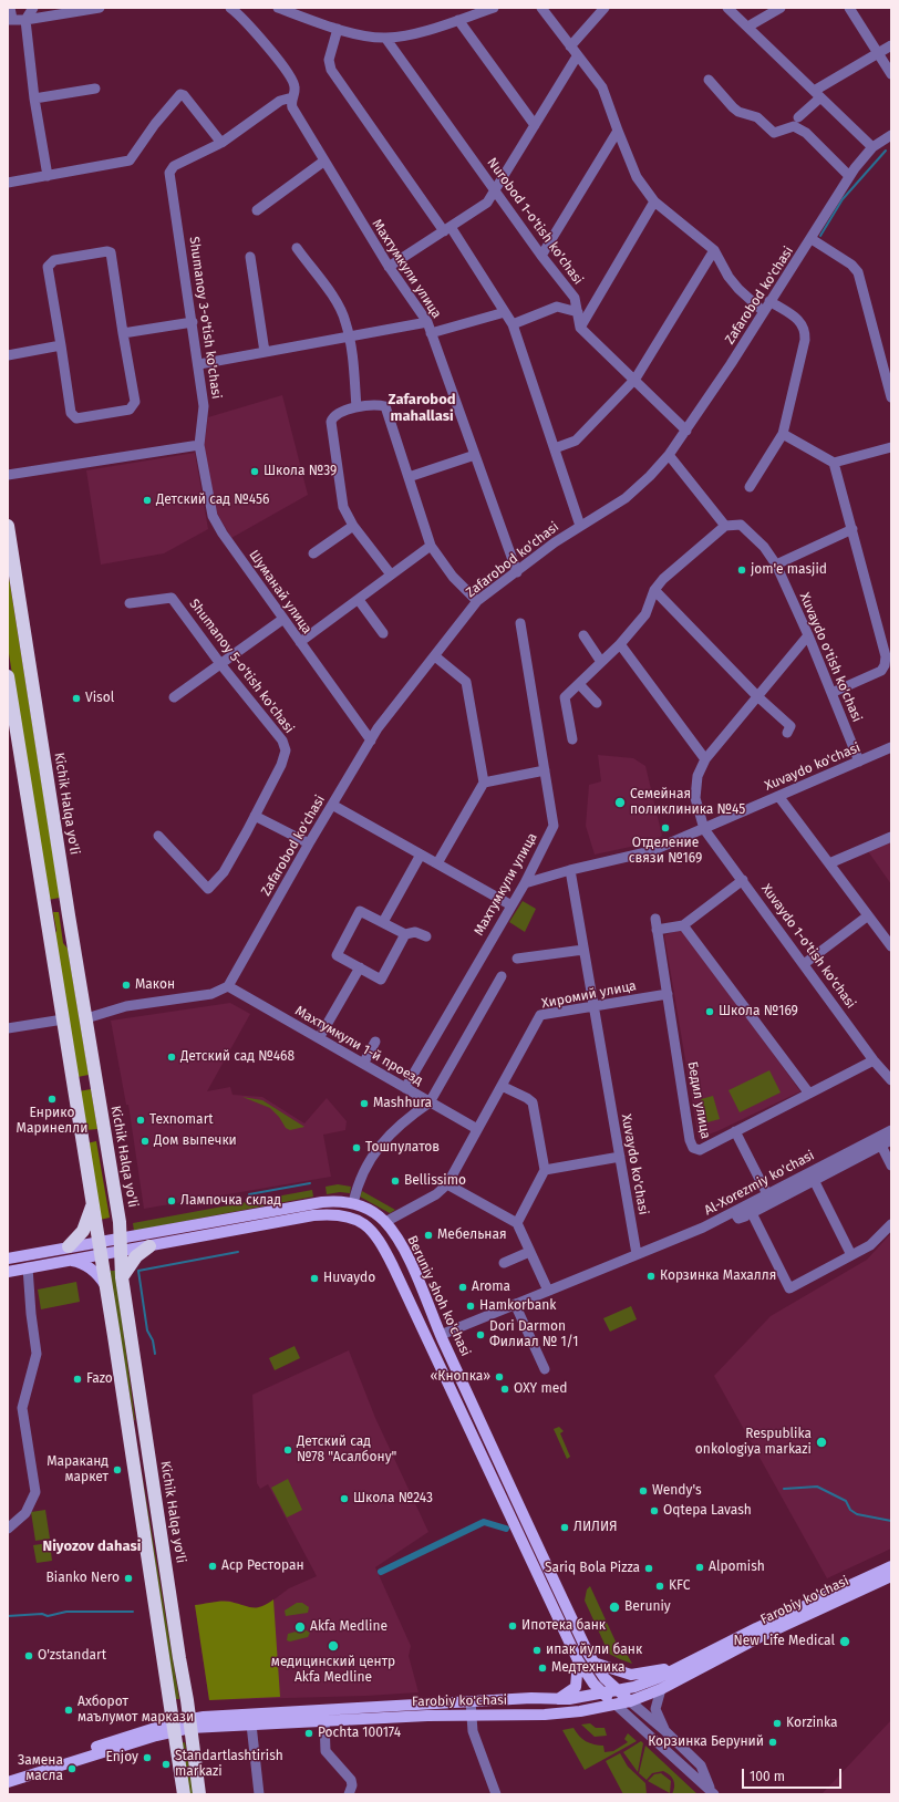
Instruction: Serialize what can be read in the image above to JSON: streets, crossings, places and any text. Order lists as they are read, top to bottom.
{
  "streets": {
    "highway": ["Kichik Halqa yo'li"],
    "main road": ["Beruniy shoh ko'chasi", "Farobiy ko'chasi"],
    "street": [
      "Nurobod 1-o'tish ko'chasi",
      "Махтумкули улица",
      "Zafarobod ko'chasi",
      "Shumanoy 3-o'tish ko'chasi",
      "Шуманай улица",
      "Xuvaydo o'tish ko'chasi",
      "Shumanoy 5-o'tish ko'chasi",
      "Xuvaydo ko'chasi",
      "Xuvaydo 1-o'tish ko'chasi",
      "Хиромий улица",
      "Махтумкули 1-й проезд",
      "Бедил улица",
      "Al-Xorezmiy ko'chasi"
    ]
  },
  "crossings": [
    ["Махтумкули улица", "Zafarobod ko'chasi"],
    ["Махтумкули улица", "Shumanoy 3-o'tish ko'chasi"],
    ["Махтумкули улица", "Xuvaydo ko'chasi"],
    ["Махтумкули улица", "Махтумкули 1-й проезд"],
    ["Zafarobod ko'chasi", "Шуманай улица"],
    ["Zafarobod ko'chasi", "Махтумкули 1-й проезд"],
    ["Shumanoy 3-o'tish ko'chasi", "Шуманай улица"],
    ["Xuvaydo o'tish ko'chasi", "Xuvaydo ko'chasi"],
    ["Xuvaydo o'tish ko'chasi", "Xuvaydo 1-o'tish ko'chasi"],
    ["Xuvaydo ko'chasi", "Xuvaydo 1-o'tish ko'chasi"],
    ["Xuvaydo ko'chasi", "Хиромий улица"],
    ["Xuvaydo ko'chasi", "Al-Xorezmiy ko'chasi"],
    ["Kichik Halqa yo'li", "Beruniy shoh ko'chasi"],
    ["Kichik Halqa yo'li", "Farobiy ko'chasi"],
    ["Xuvaydo 1-o'tish ko'chasi", "Бедил улица"],
    ["Хиромий улица", "Махтумкули 1-й проезд"],
    ["Хиромий улица", "Бедил улица"],
    ["Хиромий улица", "Beruniy shoh ko'chasi"],
    ["Beruniy shoh ko'chasi", "Farobiy ko'chasi"]
  ],
  "districts": ["Zafarobod mahallasi", "Niyozov dahasi"],
  "places": [
    "Школа №39",
    "Детский сад №456",
    "jom'e masjid",
    "Visol",
    "Семейная поликлиника №45",
    "Отделение связи №169",
    "Макон",
    "Школа №169",
    "Детский сад №468",
    "Енрико Маринелли",
    "Mashhura",
    "Texnomart",
    "Дом выпечки",
    "Тошпулатов",
    "Bellissimo",
    "Лампочка склад",
    "Мебельная",
    "Корзинка Махалля",
    "Huvaydo",
    "Aroma",
    "Hamkorbank",
    "Dori Darmon Филиал № 1/1",
    "«Кнопка»",
    "Fazo",
    "OXY med",
    "Respublika onkologiya markazi",
    "Детский сад №78 \"Асалбону\"",
    "Мараканд маркет",
    "Wendy's",
    "Школа №243",
    "Oqtepa Lavash",
    "ЛИЛИЯ",
    "Аср Ресторан",
    "Alpomish",
    "Sariq Bola Pizza",
    "Bianko Nero",
    "KFC",
    "Beruniy",
    "Ипотека банк",
    "Akfa Medline",
    "New Life Medical",
    "медицинский центр Akfa Medline",
    "ипак йули банк",
    "O'zstandart",
    "Медтехника",
    "Ахборот маълумот маркази",
    "Korzinka",
    "Pochta 100174",
    "Корзинка Беруний",
    "Enjoy",
    "Standartlashtirish markazi",
    "Замена масла"
  ],
  "scale_bar": "100 m"
}
